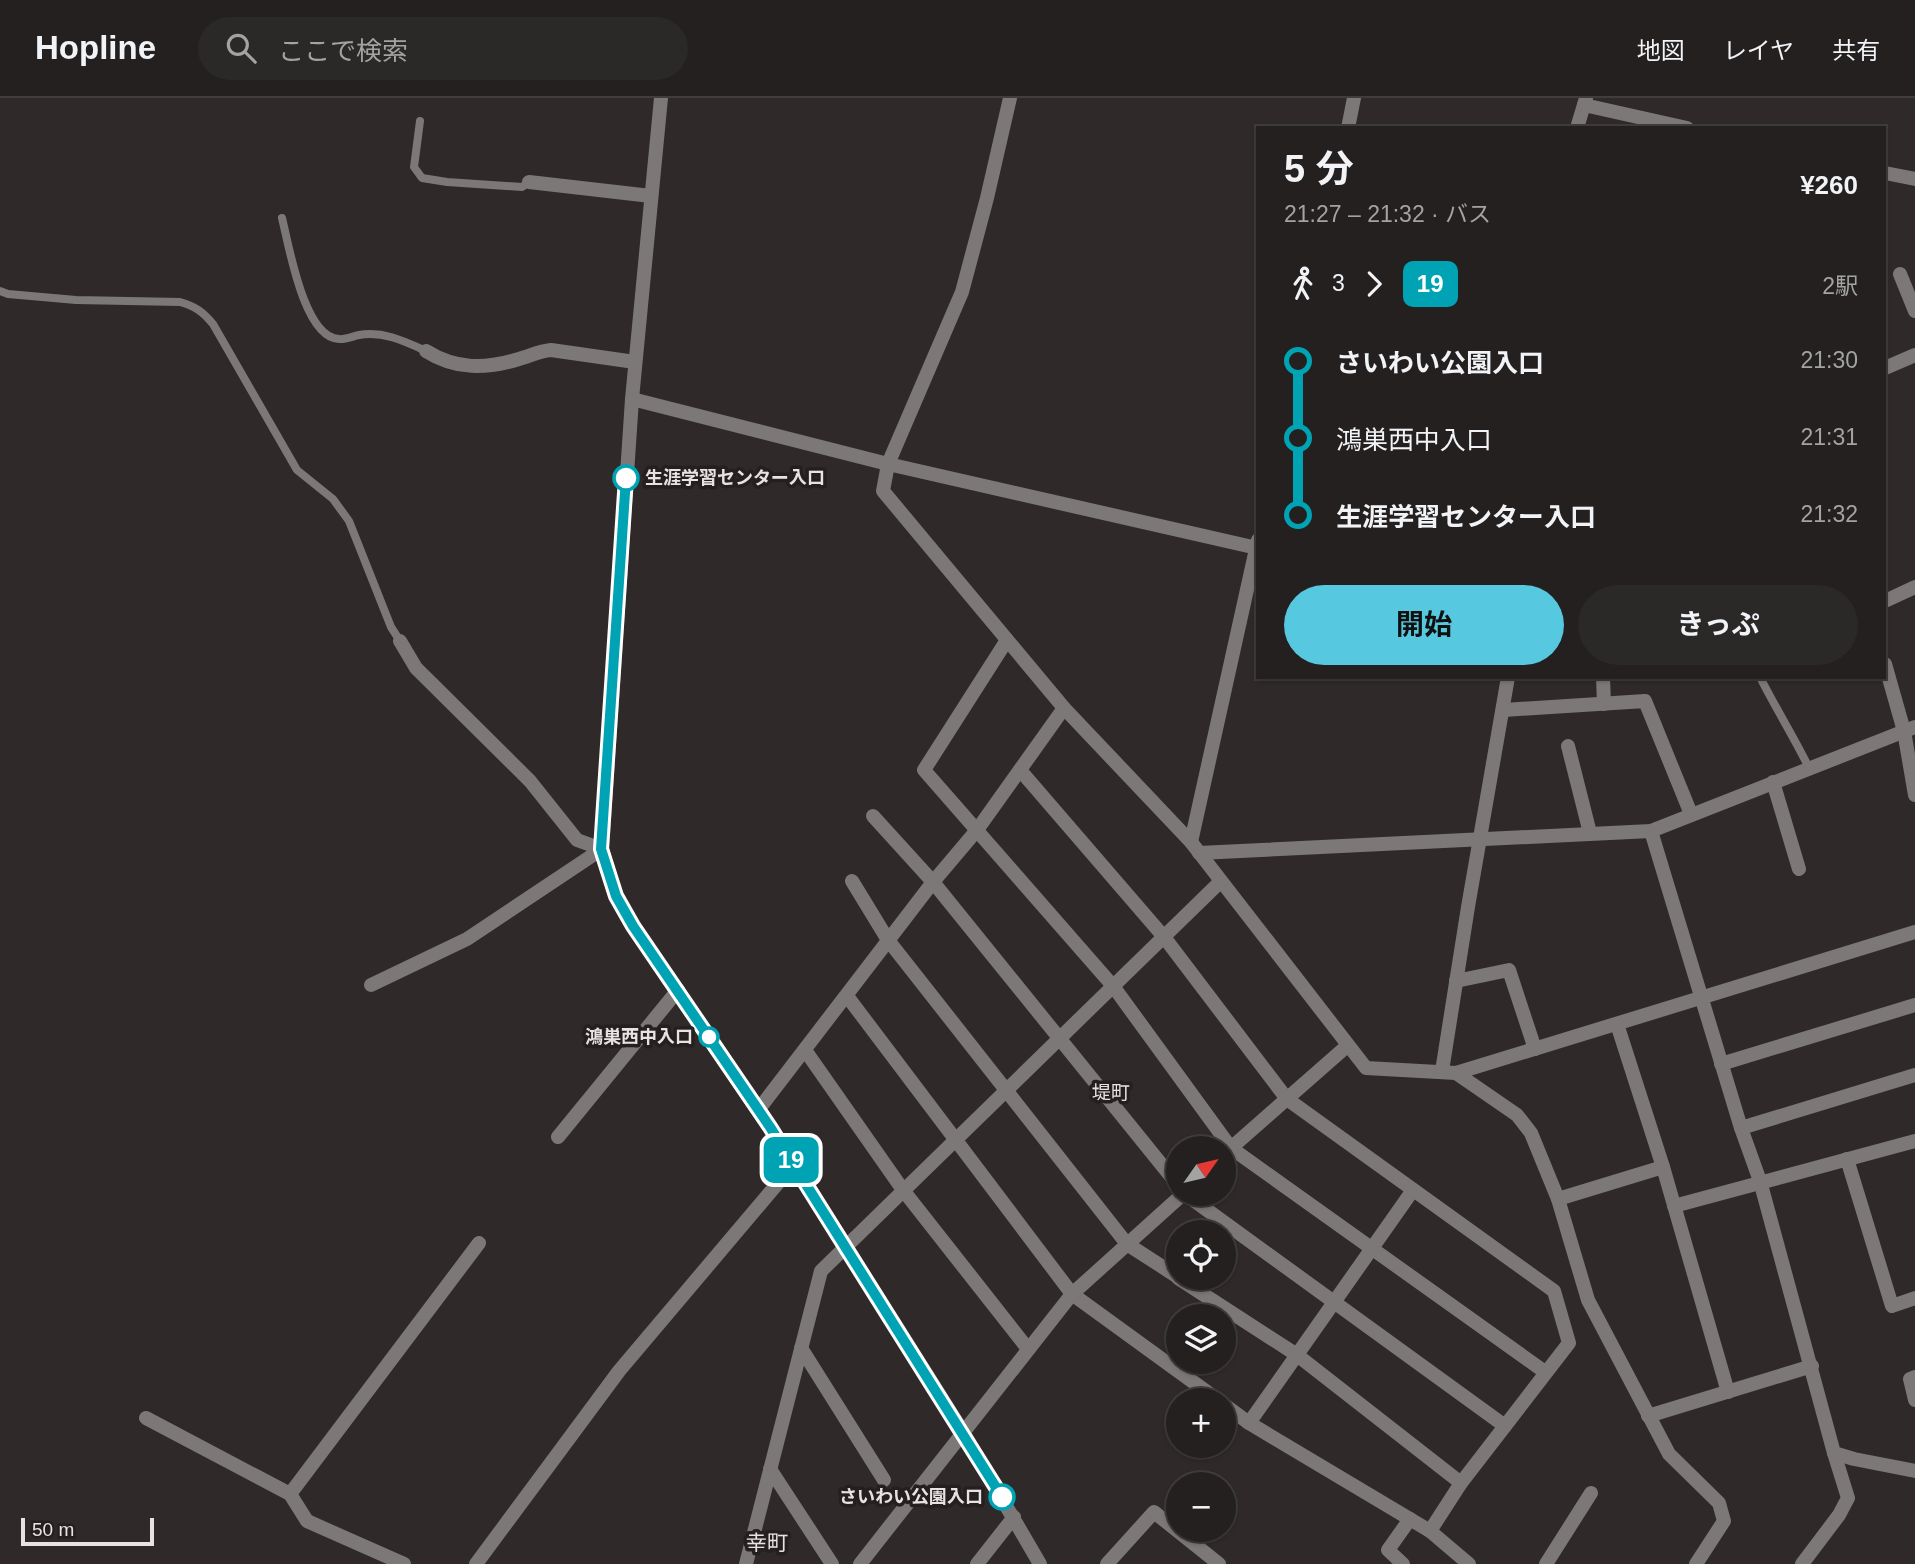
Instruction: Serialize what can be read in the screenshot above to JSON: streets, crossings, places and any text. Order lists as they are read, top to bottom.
{
  "districts": ["堤町", "幸町"],
  "places": ["生涯学習センター入口", "鴻巣西中入口", "さいわい公園入口"],
  "lines": ["bus line 19"],
  "scale_bar": "50 m",
  "north": "top right",
  "page": {
    "header": "Hopline",
    "search": "ここで検索",
    "nav": ["地図", "レイヤ", "共有"],
    "on_map": "19",
    "heading": ["5 分", "21:27 – 21:32 · バス", "¥260"],
    "legs": ["3", "19", "2駅"],
    "list": [
      {
        "name": "さいわい公園入口",
        "value": "21:30"
      },
      {
        "name": "鴻巣西中入口",
        "value": "21:31"
      },
      {
        "name": "生涯学習センター入口",
        "value": "21:32"
      }
    ],
    "buttons": ["開始", "きっぷ"],
    "map_buttons": ["+", "−"],
    "scale": "50 m"
  }
}
